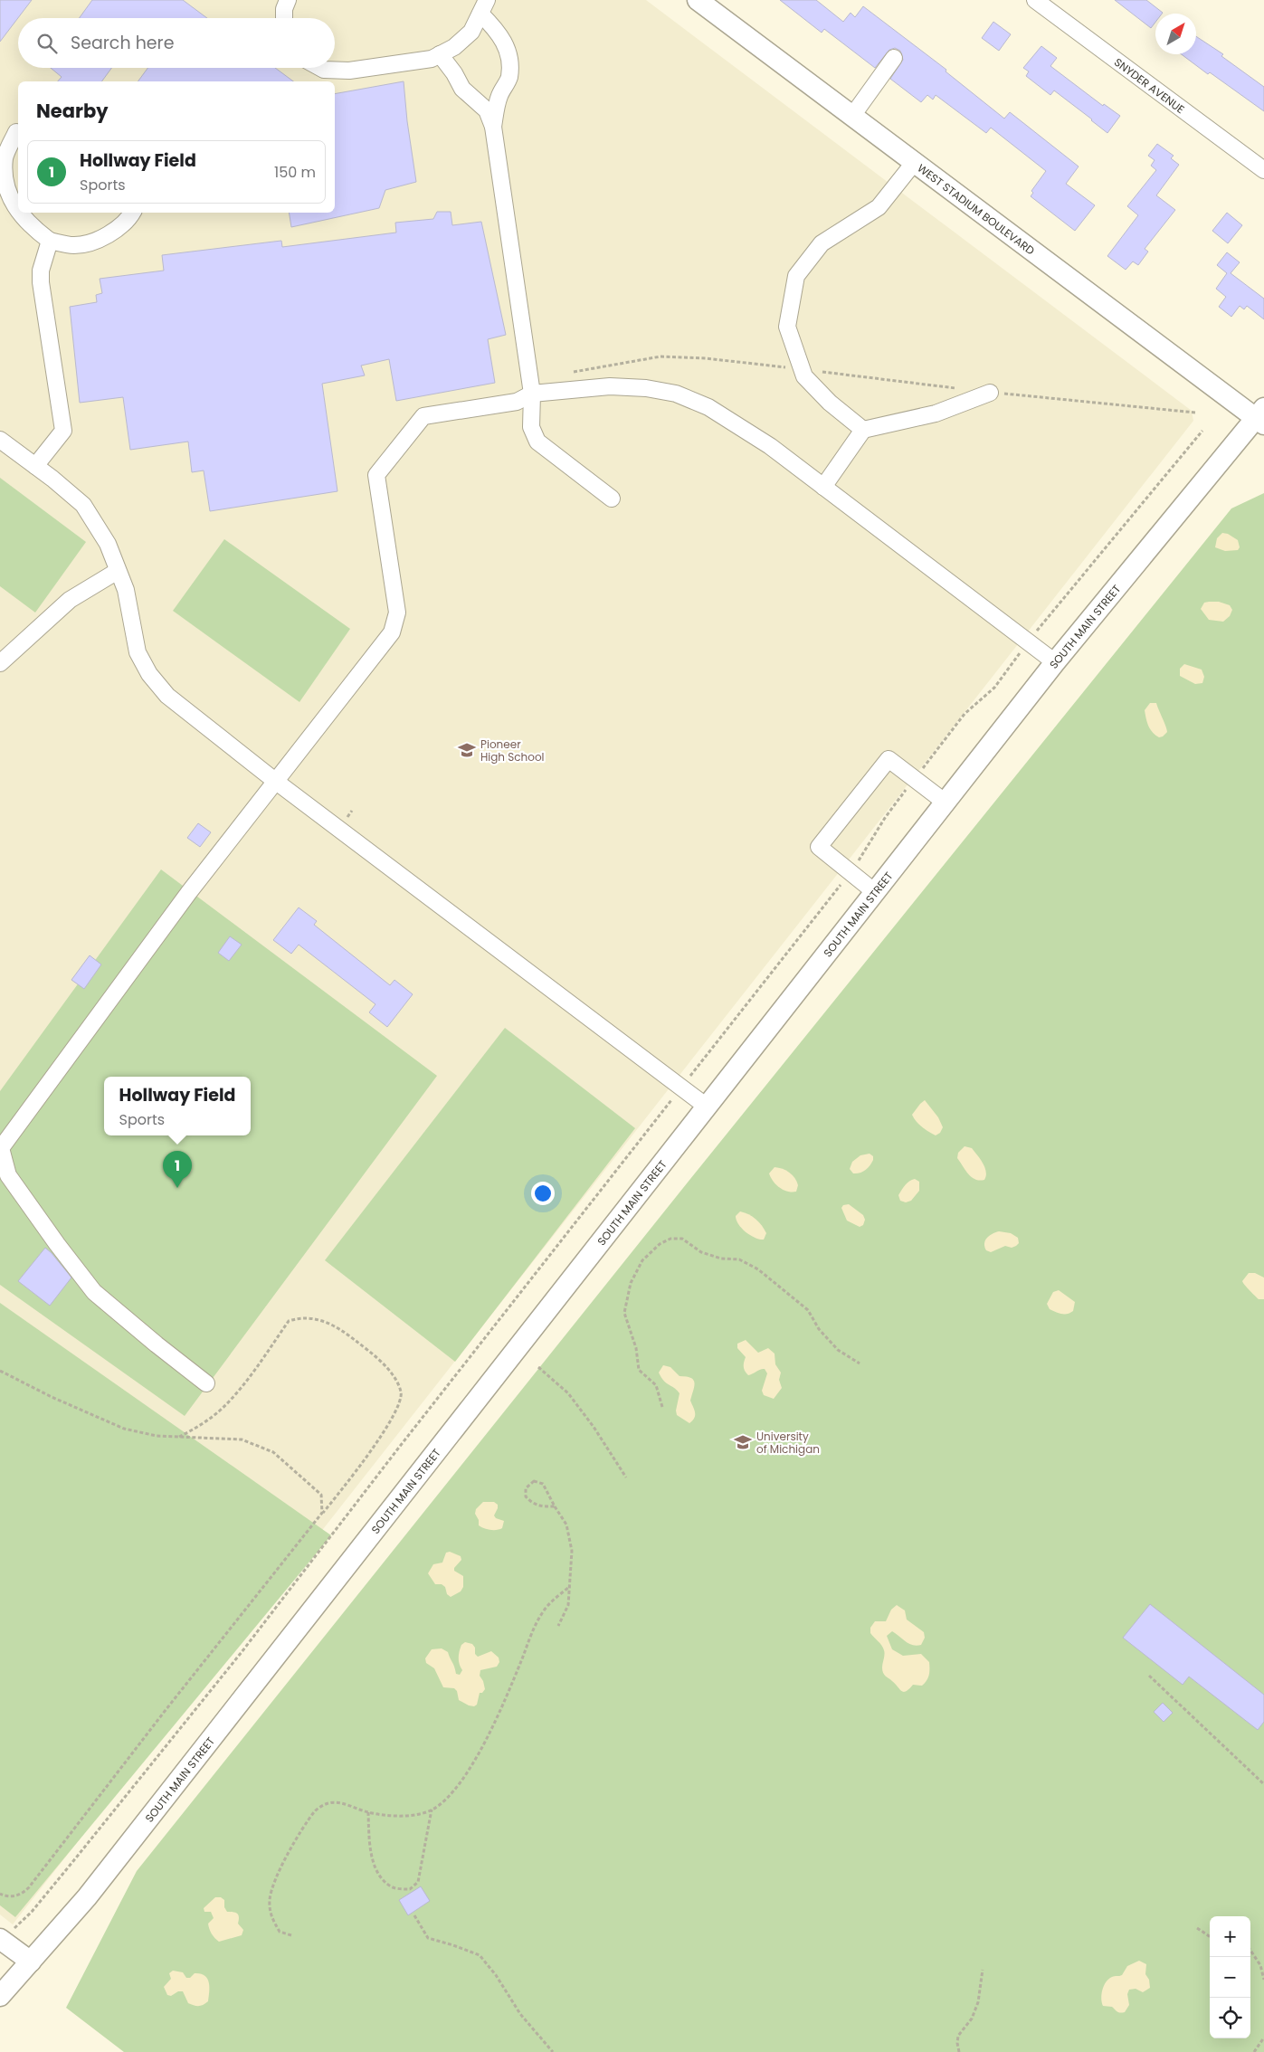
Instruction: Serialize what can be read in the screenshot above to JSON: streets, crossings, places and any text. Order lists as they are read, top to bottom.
{
  "streets": {
    "main road": ["WEST STADIUM BOULEVARD", "SOUTH MAIN STREET"],
    "street": ["SNYDER AVENUE"]
  },
  "crossings": [
    ["WEST STADIUM BOULEVARD", "SOUTH MAIN STREET"]
  ],
  "places": {
    "school or university": ["Pioneer High School", "University of Michigan"]
  },
  "north": "top right",
  "page": {
    "search": "Search here",
    "heading": "Nearby",
    "list": [
      {
        "mark": "1",
        "name": "Hollway Field",
        "note": "Sports",
        "value": "150 m"
      }
    ],
    "popup": ["Hollway Field", "Sports"],
    "pins": "1",
    "map_buttons": ["+", "−"]
  }
}
